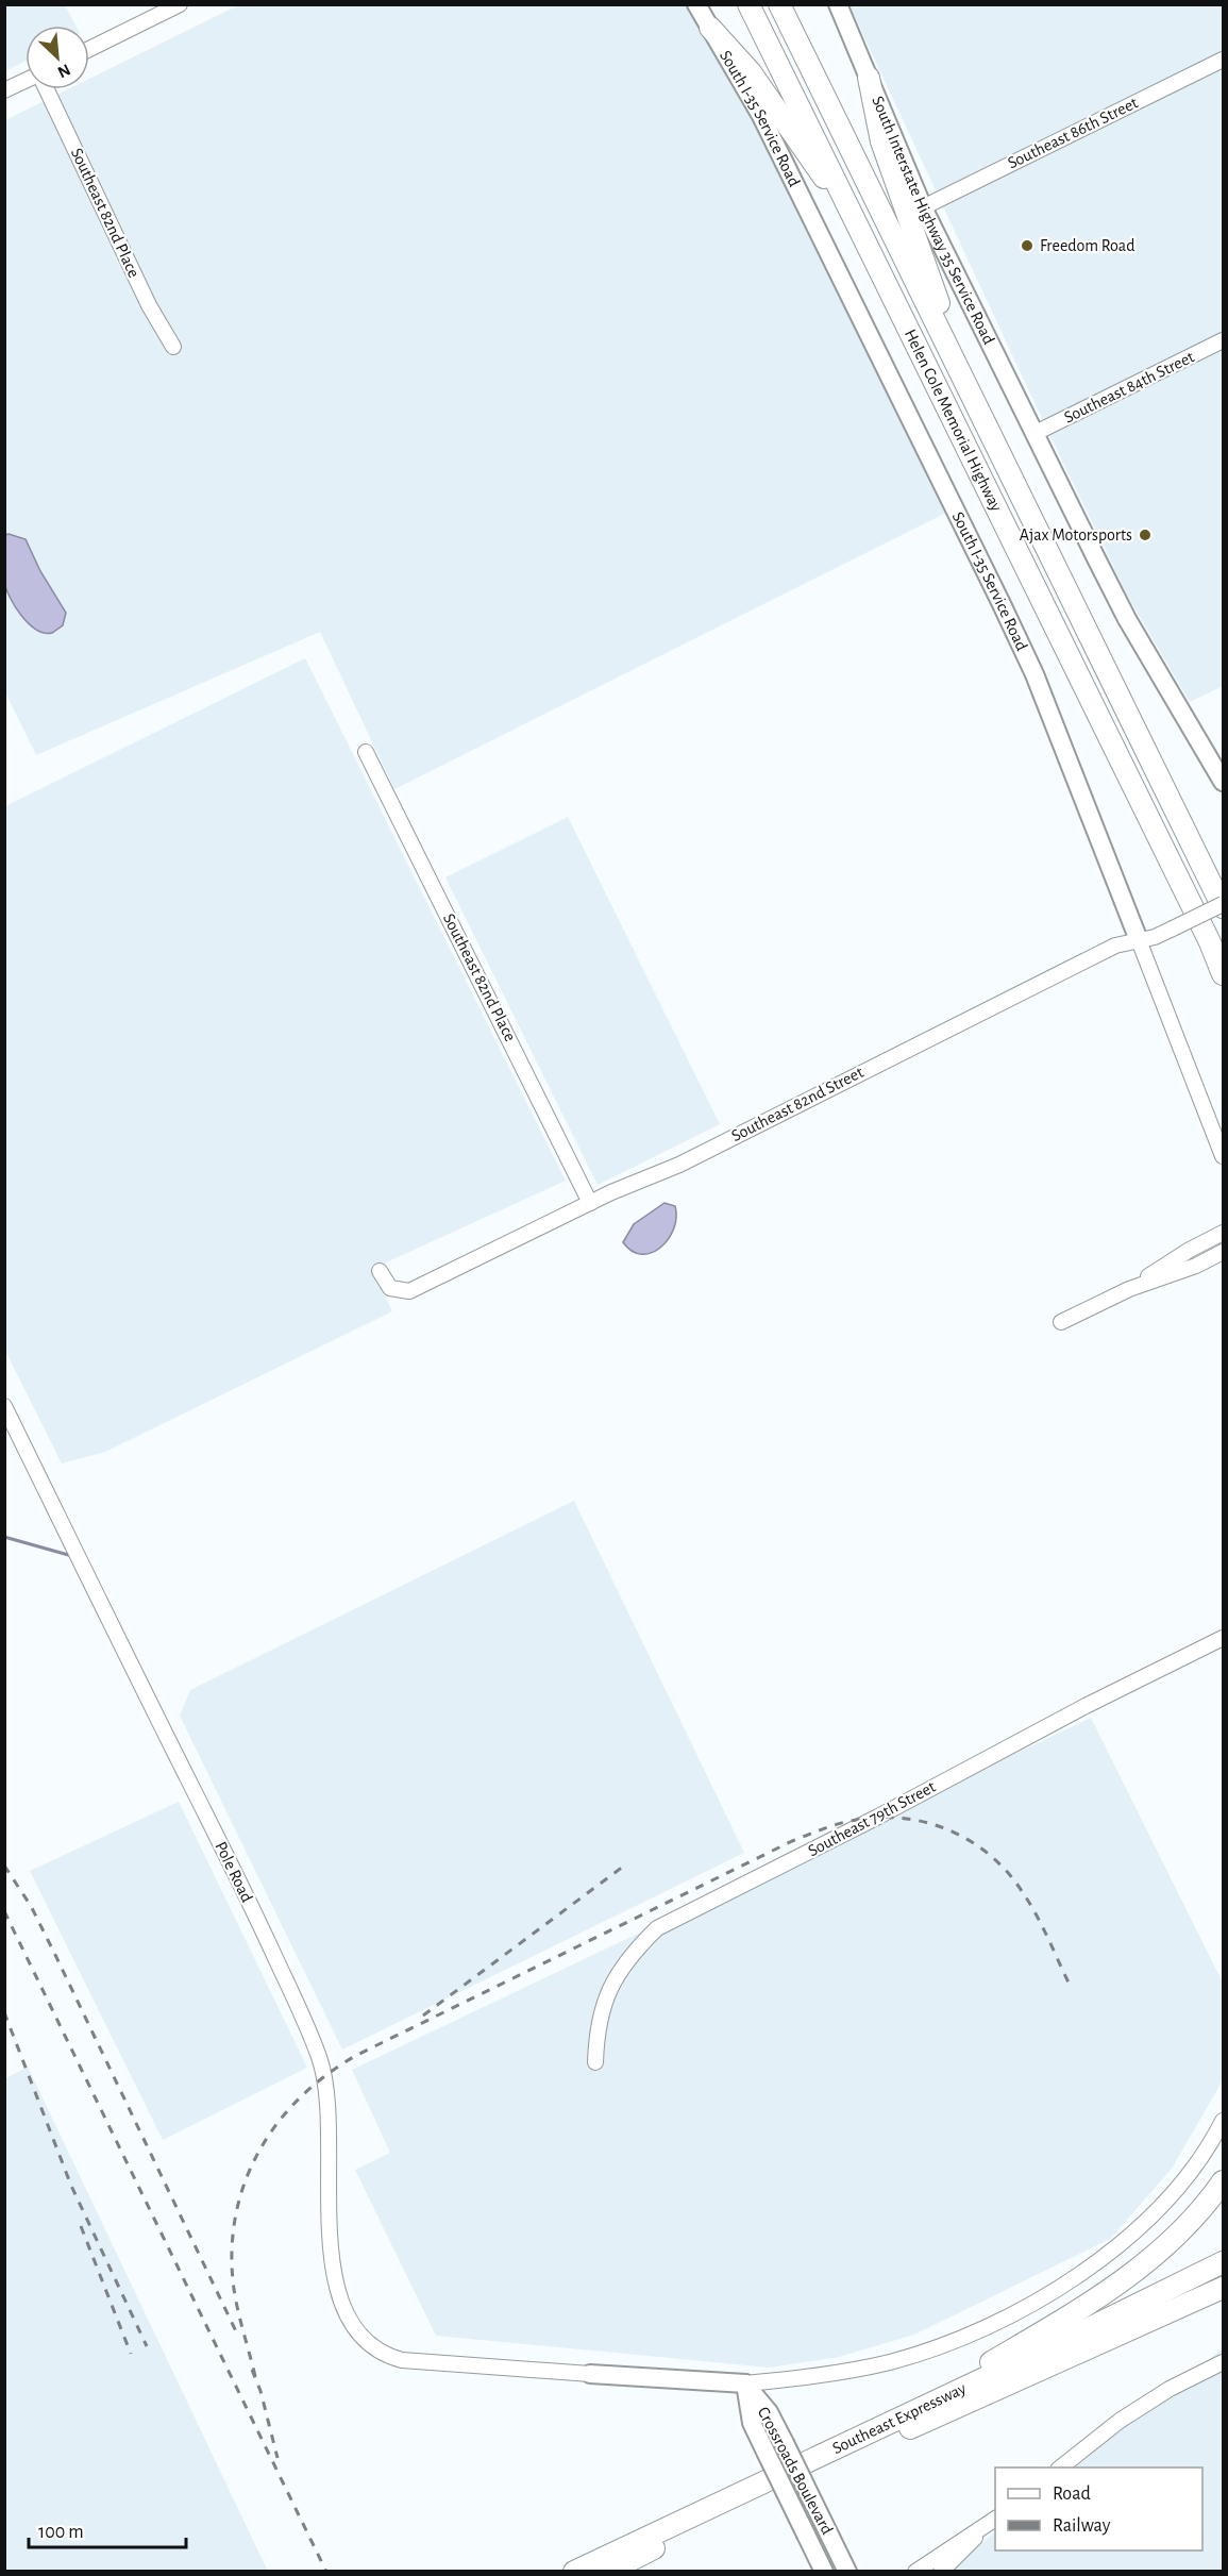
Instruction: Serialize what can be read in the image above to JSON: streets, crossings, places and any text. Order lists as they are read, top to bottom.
{
  "streets": {
    "highway": ["Helen Cole Memorial Highway", "Southeast Expressway"],
    "main road": ["South I-35 Service Road", "South Interstate Highway 35 Service Road", "Crossroads Boulevard"],
    "street": [
      "Southeast 86th Street",
      "Southeast 82nd Place",
      "Southeast 84th Street",
      "Southeast 82nd Street",
      "Southeast 79th Street",
      "Pole Road"
    ]
  },
  "crossings": [
    ["South I-35 Service Road", "Southeast 82nd Street"],
    ["Southeast 86th Street", "South Interstate Highway 35 Service Road"],
    ["Southeast 82nd Place", "Southeast 82nd Street"],
    ["South Interstate Highway 35 Service Road", "Southeast 84th Street"],
    ["Helen Cole Memorial Highway", "Southeast 82nd Street"]
  ],
  "places": ["Freedom Road", "Ajax Motorsports"],
  "legend": ["Road", "Railway"],
  "scale_bar": "100 m",
  "north": "bottom right"
}
